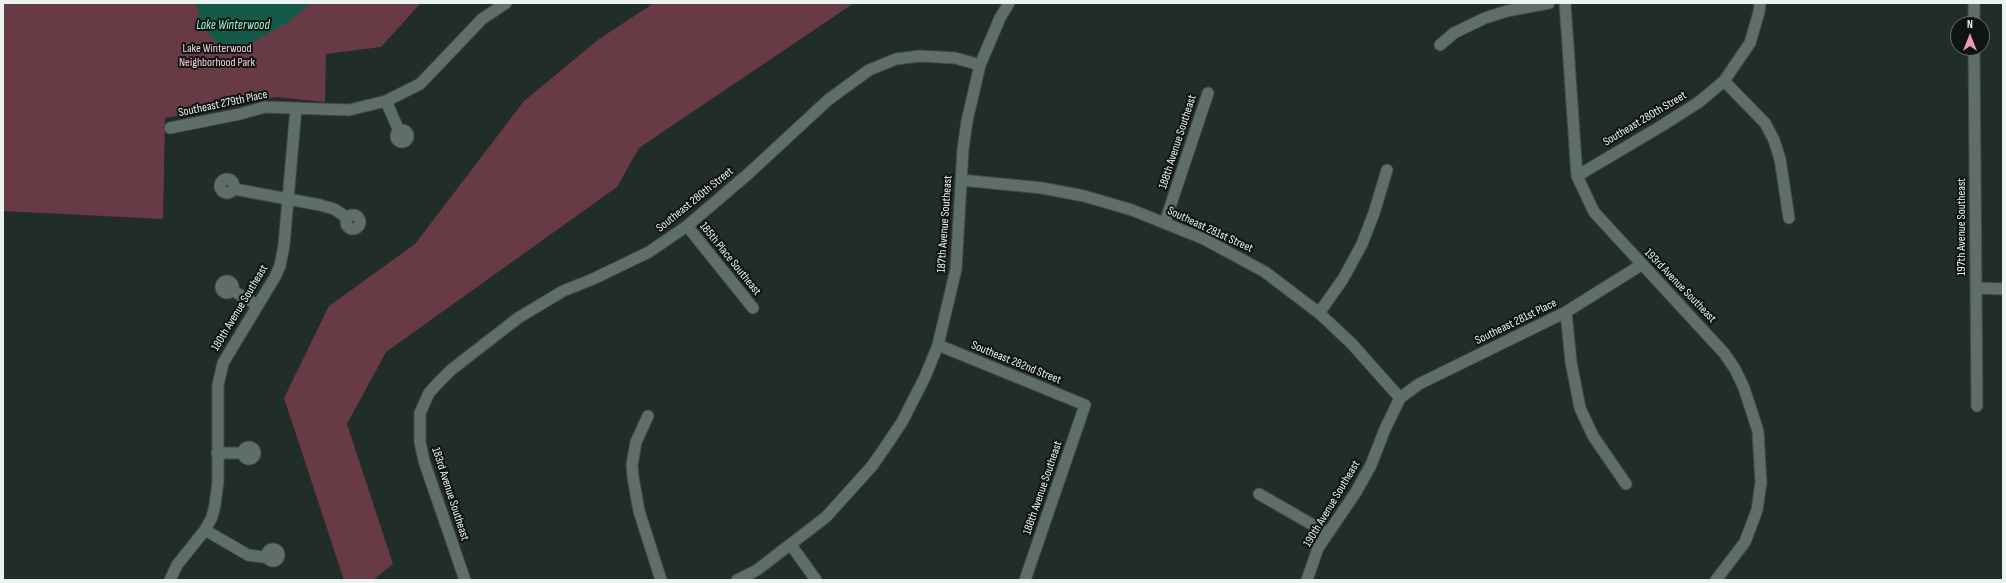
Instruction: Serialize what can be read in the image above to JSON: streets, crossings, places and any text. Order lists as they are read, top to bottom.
{
  "streets": {
    "street": [
      "Southeast 279th Place",
      "Southeast 280th Street",
      "188th Avenue Southeast",
      "187th Avenue Southeast",
      "197th Avenue Southeast",
      "Southeast 281st Street",
      "185th Place Southeast",
      "193rd Avenue Southeast",
      "180th Avenue Southeast",
      "Southeast 281st Place",
      "Southeast 282nd Street",
      "183rd Avenue Southeast",
      "190th Avenue Southeast"
    ]
  },
  "crossings": [
    ["Southeast 279th Place", "180th Avenue Southeast"],
    ["Southeast 280th Street", "187th Avenue Southeast"],
    ["Southeast 280th Street", "185th Place Southeast"],
    ["Southeast 280th Street", "193rd Avenue Southeast"],
    ["Southeast 280th Street", "183rd Avenue Southeast"],
    ["188th Avenue Southeast", "Southeast 281st Street"],
    ["188th Avenue Southeast", "Southeast 282nd Street"],
    ["187th Avenue Southeast", "Southeast 281st Street"],
    ["187th Avenue Southeast", "Southeast 282nd Street"],
    ["Southeast 281st Street", "Southeast 281st Place"],
    ["Southeast 281st Street", "190th Avenue Southeast"],
    ["193rd Avenue Southeast", "Southeast 281st Place"],
    ["Southeast 281st Place", "190th Avenue Southeast"]
  ],
  "water": ["Lake Winterwood"],
  "parks": ["Lake Winterwood Neighborhood Park"],
  "north": "top"
}
